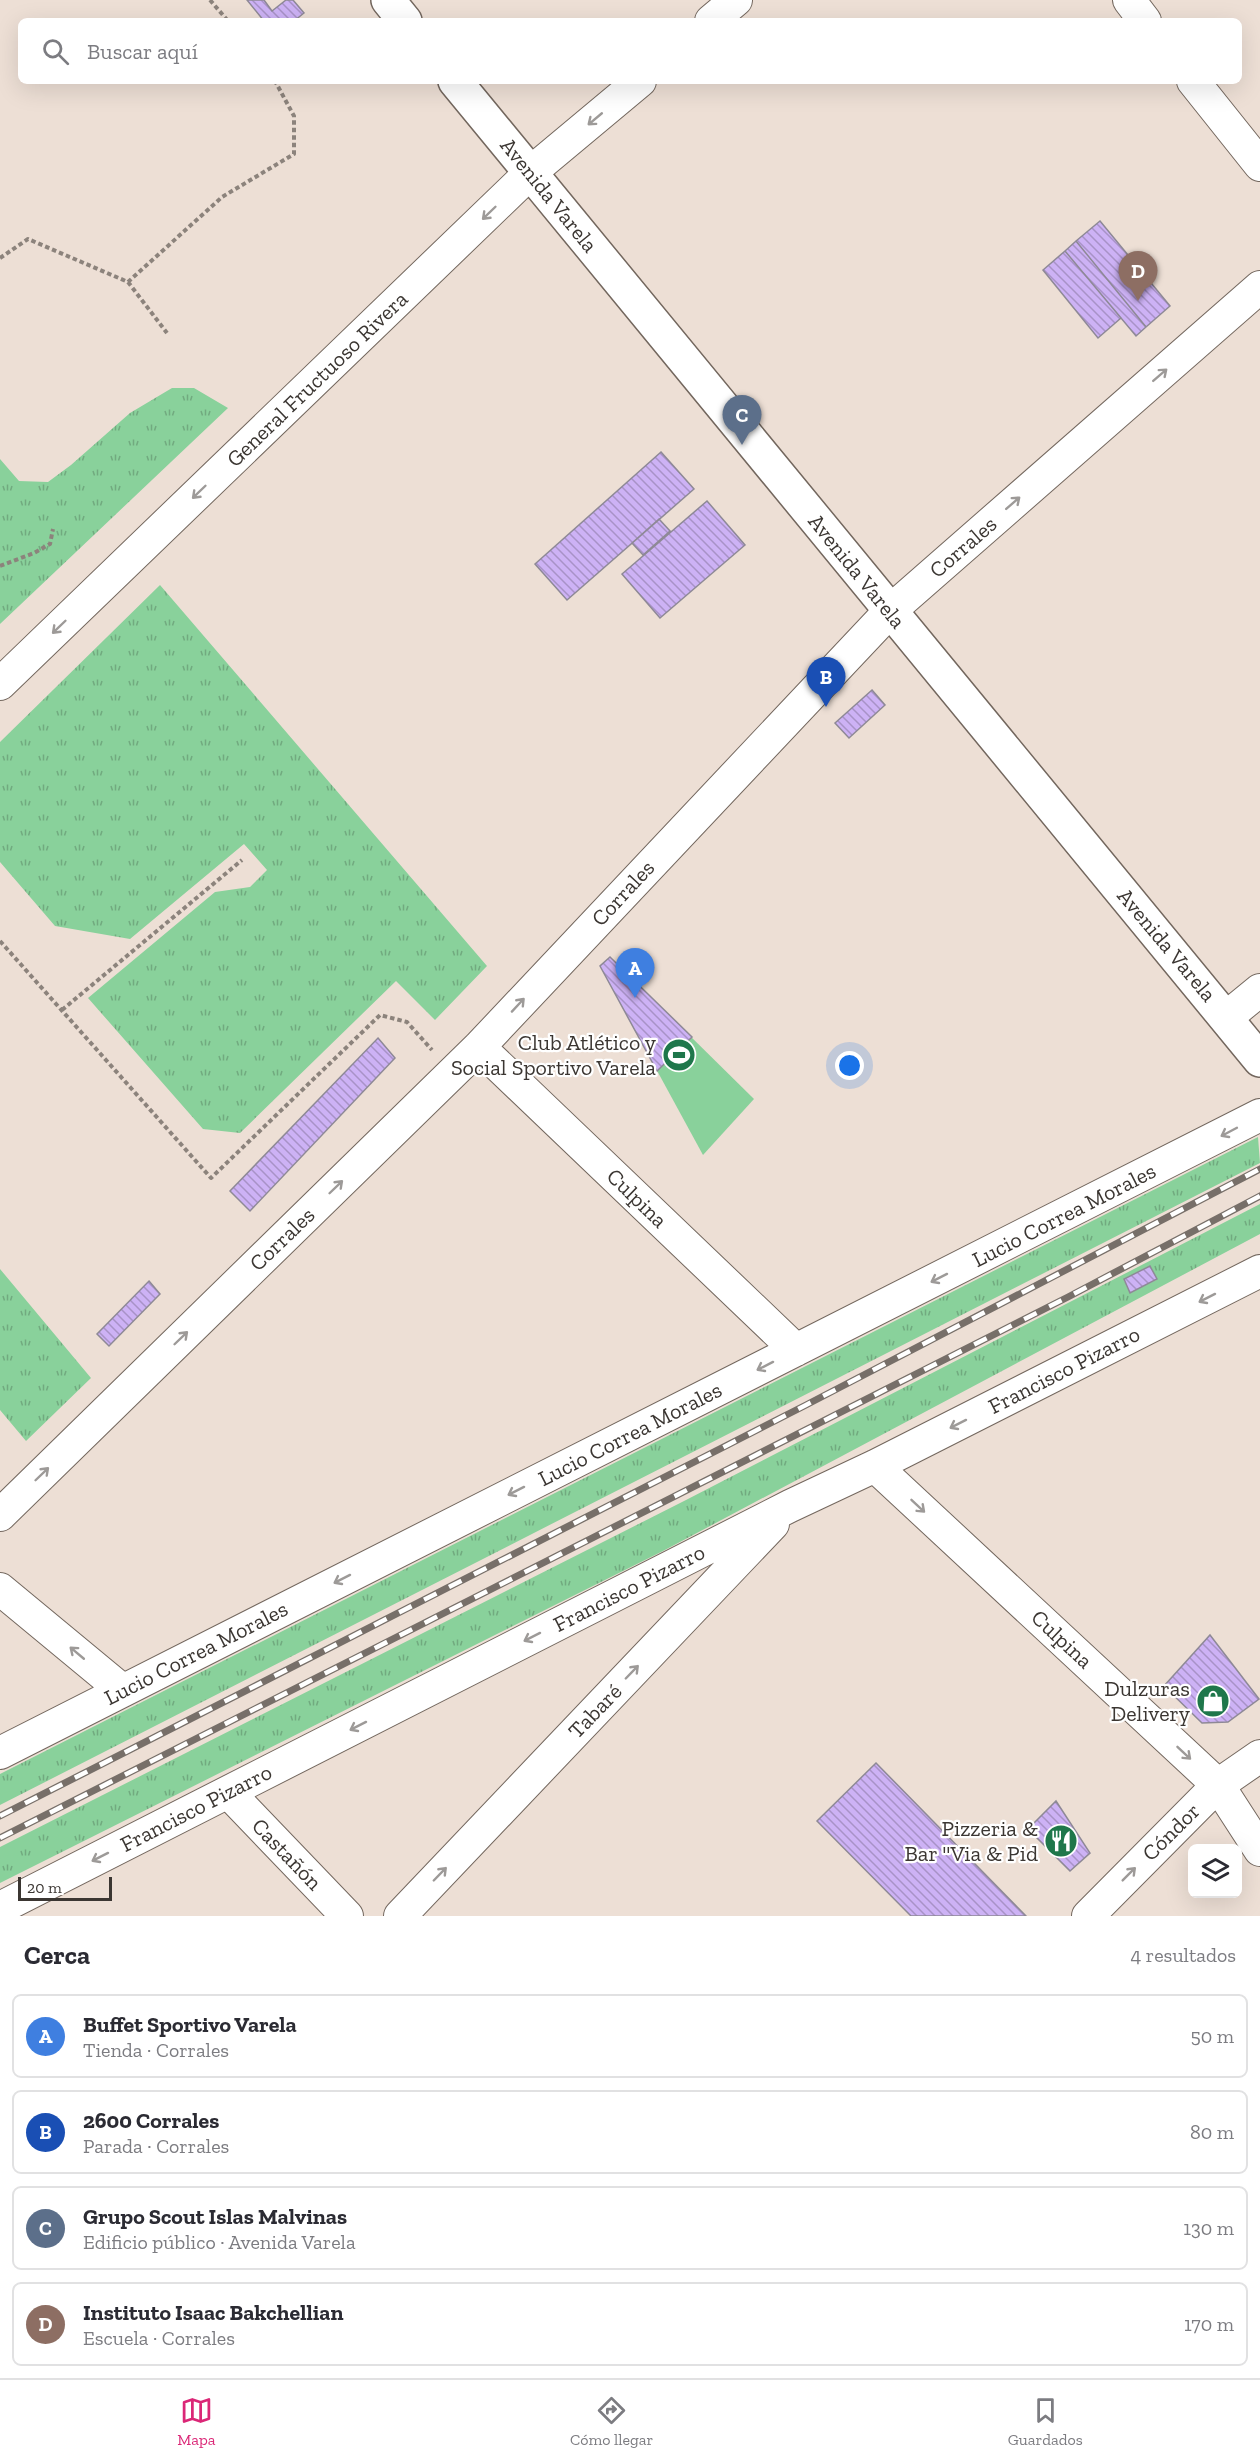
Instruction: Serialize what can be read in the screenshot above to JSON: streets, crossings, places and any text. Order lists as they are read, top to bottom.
{
  "streets": {
    "main road": ["Avenida Varela"],
    "street": [
      "General Fructuoso Rivera",
      "Corrales",
      "Culpina",
      "Lucio Correa Morales",
      "Francisco Pizarro",
      "Tabaré",
      "Cóndor",
      "Castañón"
    ]
  },
  "crossings": [
    ["Avenida Varela", "General Fructuoso Rivera"],
    ["Avenida Varela", "Corrales"],
    ["Corrales", "Culpina"],
    ["Culpina", "Lucio Correa Morales"],
    ["Culpina", "Francisco Pizarro"],
    ["Culpina", "Cóndor"],
    ["Francisco Pizarro", "Tabaré"],
    ["Francisco Pizarro", "Castañón"]
  ],
  "one_way": [
    "General Fructuoso Rivera",
    "Corrales",
    "Culpina",
    "Lucio Correa Morales",
    "Francisco Pizarro",
    "Tabaré",
    "Cóndor"
  ],
  "places": {
    "sports": ["Club Atlético y Social Sportivo Varela"],
    "shop": ["Dulzuras Delivery"],
    "restaurant": ["Pizzeria & Bar \"Via & Pid"]
  },
  "scale_bar": "20 m",
  "page": {
    "search": "Buscar aquí",
    "pins": [
      "D",
      "C",
      "B",
      "A"
    ],
    "scale": "20 m",
    "heading": ["Cerca", "4 resultados"],
    "list": [
      {
        "mark": "A",
        "name": "Buffet Sportivo Varela",
        "note": "Tienda · Corrales",
        "value": "50 m"
      },
      {
        "mark": "B",
        "name": "2600 Corrales",
        "note": "Parada · Corrales",
        "value": "80 m"
      },
      {
        "mark": "C",
        "name": "Grupo Scout Islas Malvinas",
        "note": "Edificio público · Avenida Varela",
        "value": "130 m"
      },
      {
        "mark": "D",
        "name": "Instituto Isaac Bakchellian",
        "note": "Escuela · Corrales",
        "value": "170 m"
      }
    ],
    "nav": ["Mapa", "Cómo llegar", "Guardados"]
  }
}
